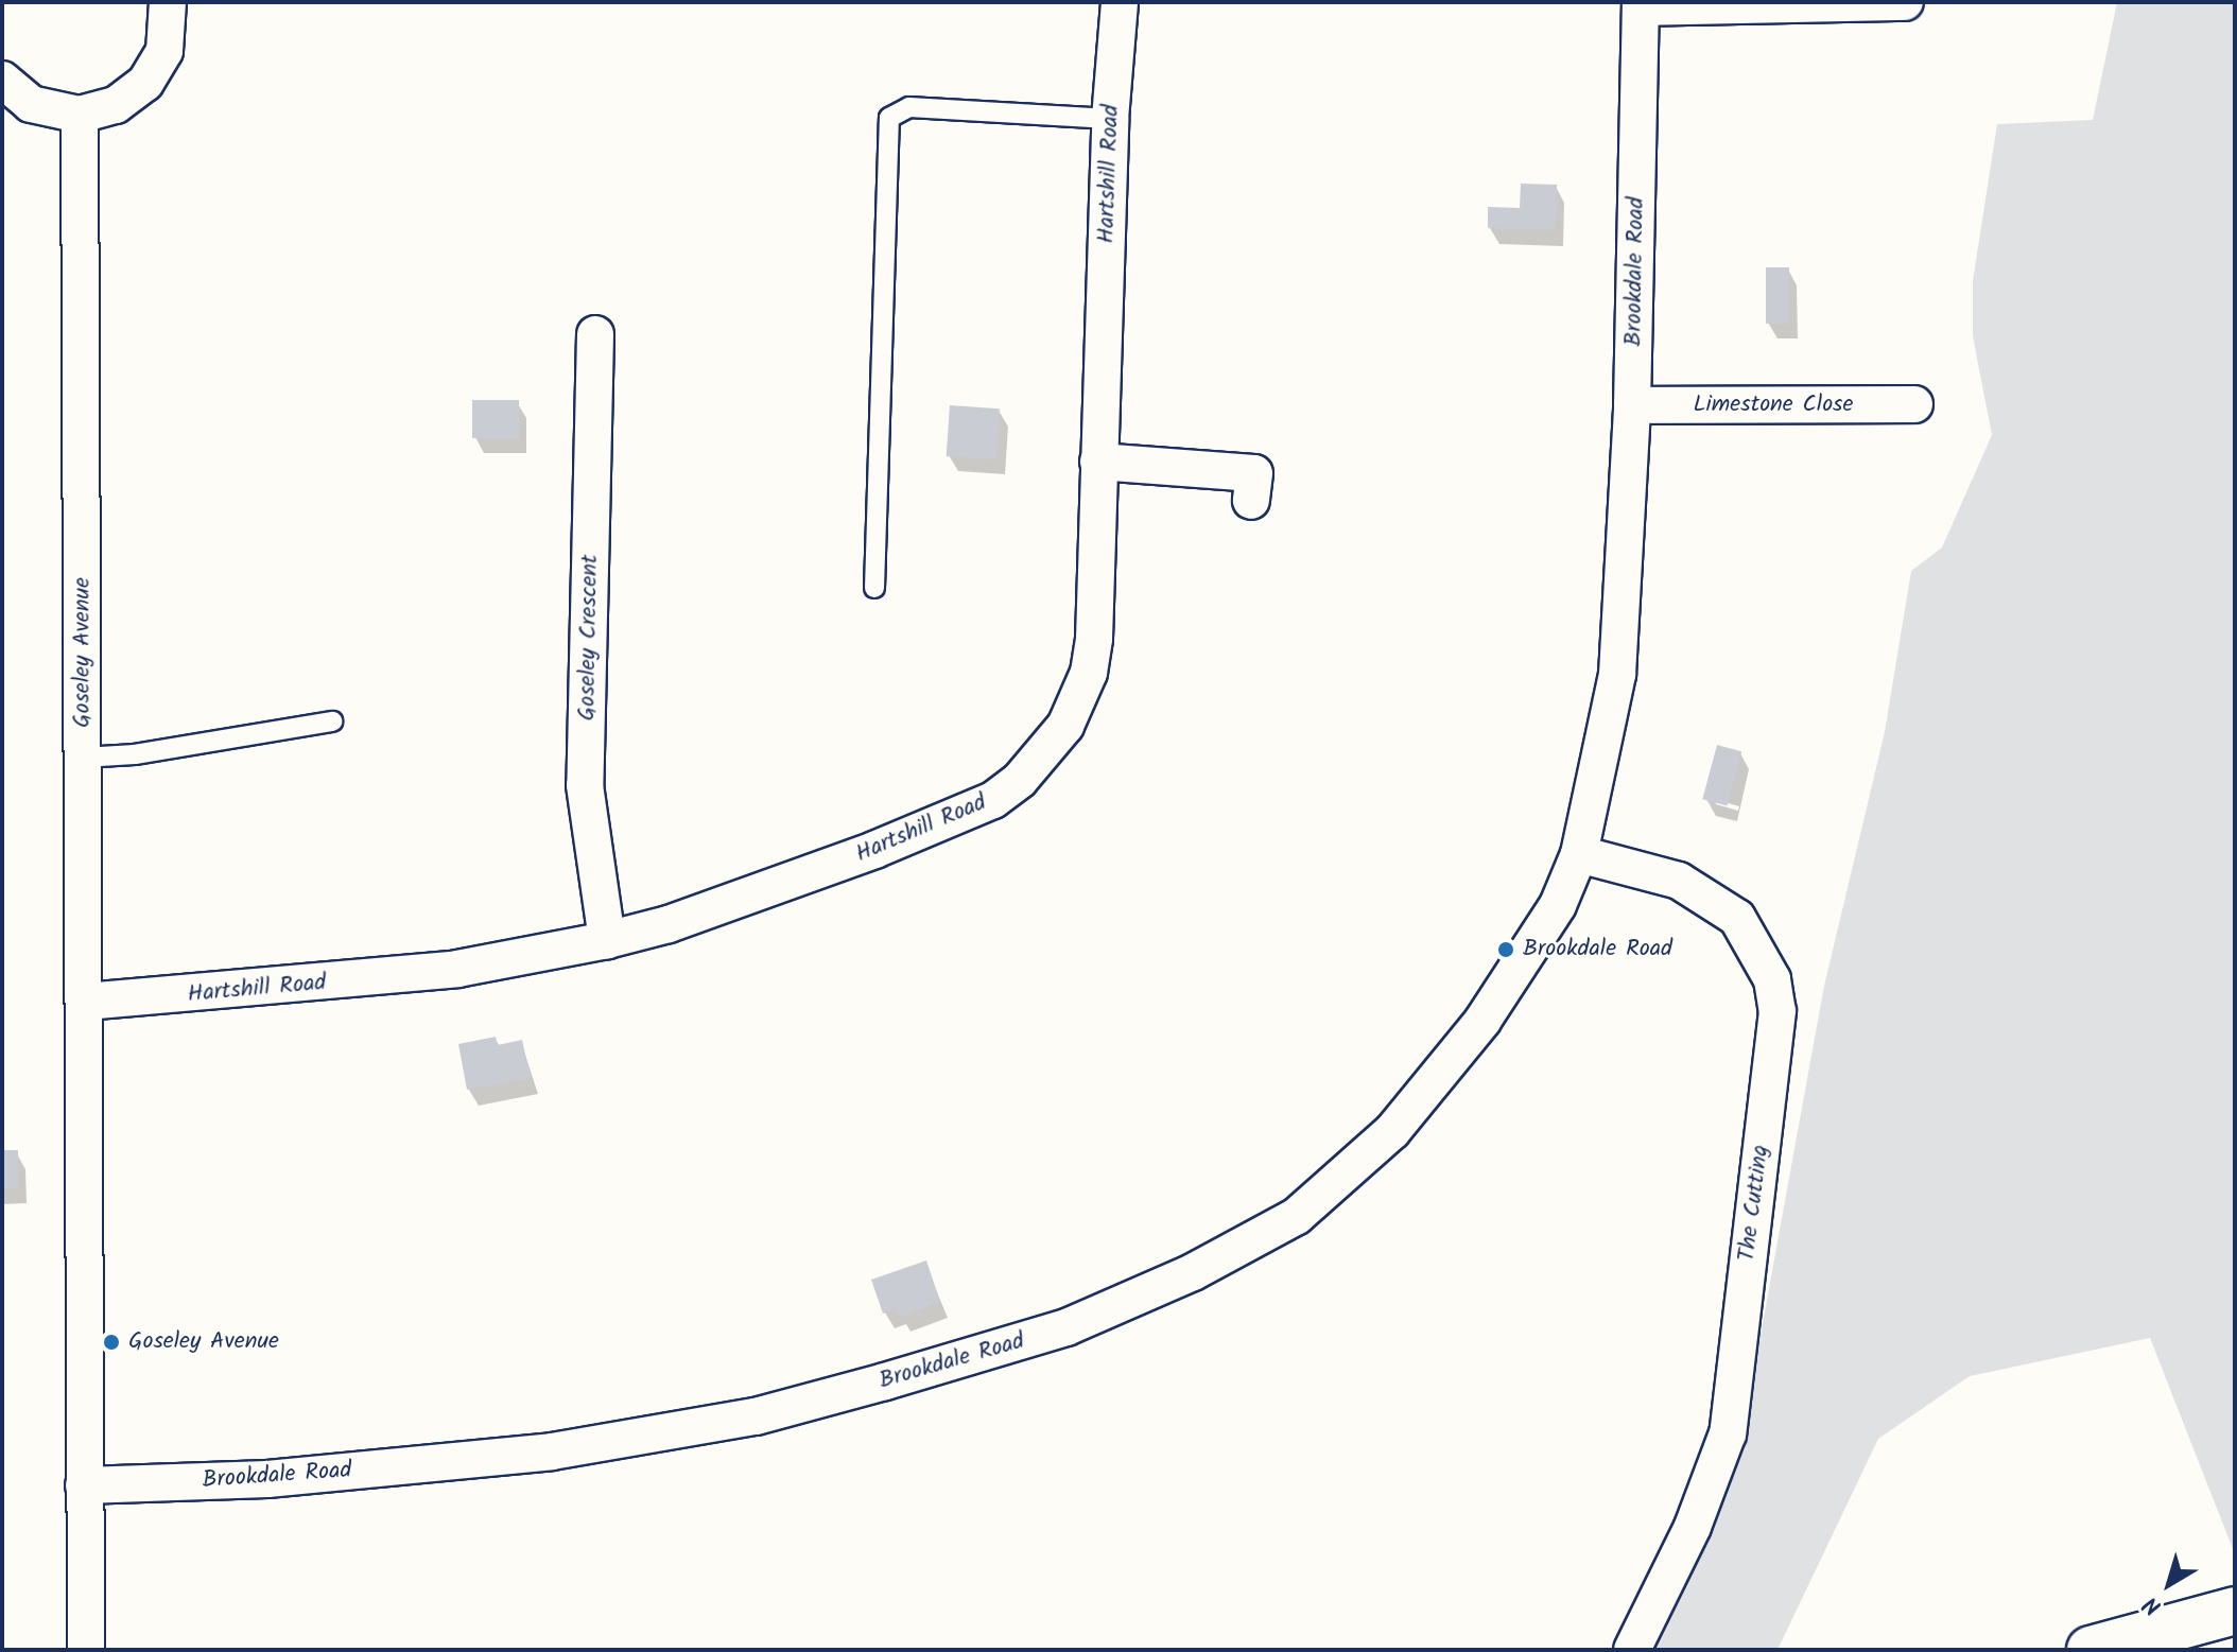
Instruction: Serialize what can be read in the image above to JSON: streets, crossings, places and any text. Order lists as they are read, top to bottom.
{
  "streets": {
    "street": [
      "Hartshill Road",
      "Brookdale Road",
      "Limestone Close",
      "Goseley Crescent",
      "Goseley Avenue",
      "The Cutting"
    ]
  },
  "crossings": [
    ["Hartshill Road", "Goseley Crescent"],
    ["Hartshill Road", "Goseley Avenue"],
    ["Brookdale Road", "Limestone Close"],
    ["Brookdale Road", "Goseley Avenue"],
    ["Brookdale Road", "The Cutting"]
  ],
  "places": ["Brookdale Road", "Goseley Avenue"],
  "north": "bottom left"
}
